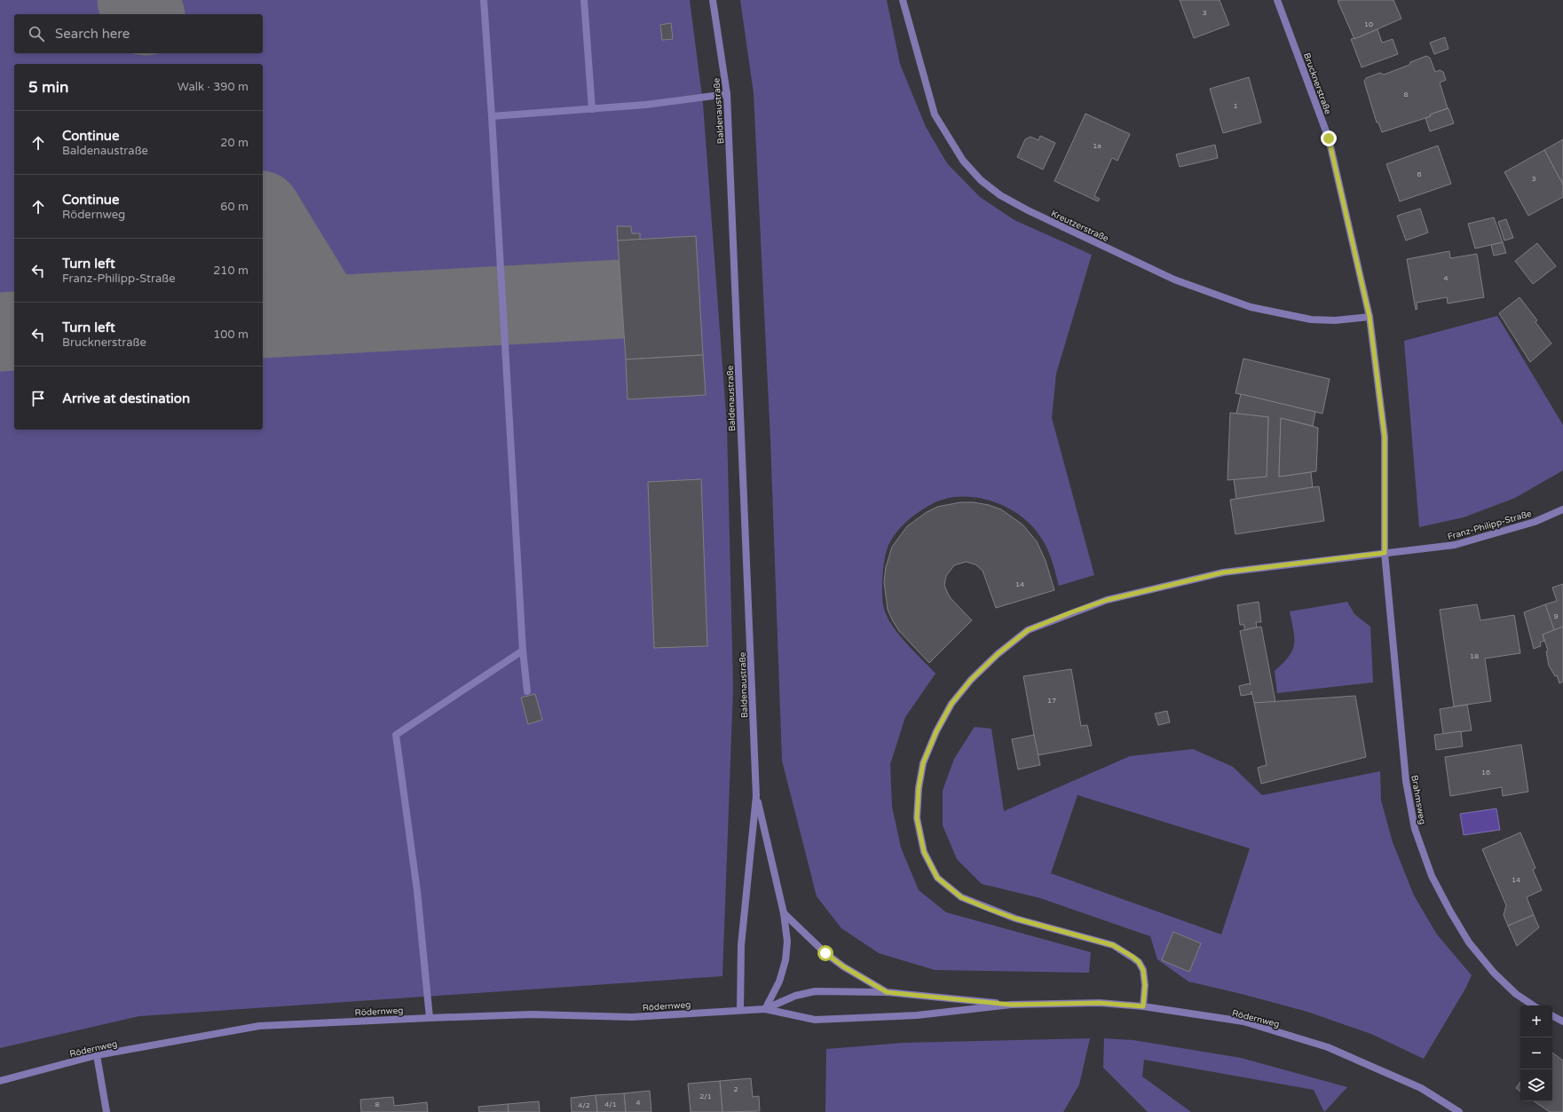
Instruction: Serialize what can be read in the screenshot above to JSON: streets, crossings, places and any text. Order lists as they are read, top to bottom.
{
  "streets": {
    "street": [
      "Brucknerstraße",
      "Baldenaustraße",
      "Kreutzerstraße",
      "Franz-Philipp-Straße",
      "Brahmsweg",
      "Rödernweg"
    ]
  },
  "crossings": [
    ["Brucknerstraße", "Kreutzerstraße"],
    ["Brucknerstraße", "Franz-Philipp-Straße"],
    ["Brucknerstraße", "Brahmsweg"],
    ["Baldenaustraße", "Rödernweg"],
    ["Franz-Philipp-Straße", "Brahmsweg"],
    ["Franz-Philipp-Straße", "Rödernweg"]
  ],
  "house_numbers": [
    "3",
    "10",
    "8",
    "1",
    "1a",
    "6",
    "3",
    "4",
    "14",
    "9",
    "18",
    "17",
    "16",
    "14",
    "2",
    "2/1",
    "4",
    "8",
    "4/1",
    "4/2"
  ],
  "page": {
    "search": "Search here",
    "heading": ["5 min", "Walk · 390 m"],
    "list": [
      ["Continue", "Baldenaustraße", "20 m"],
      ["Continue", "Rödernweg", "60 m"],
      ["Turn left", "Franz-Philipp-Straße", "210 m"],
      ["Turn left", "Brucknerstraße", "100 m"],
      "Arrive at destination"
    ],
    "map_buttons": ["+", "−"]
  }
}
